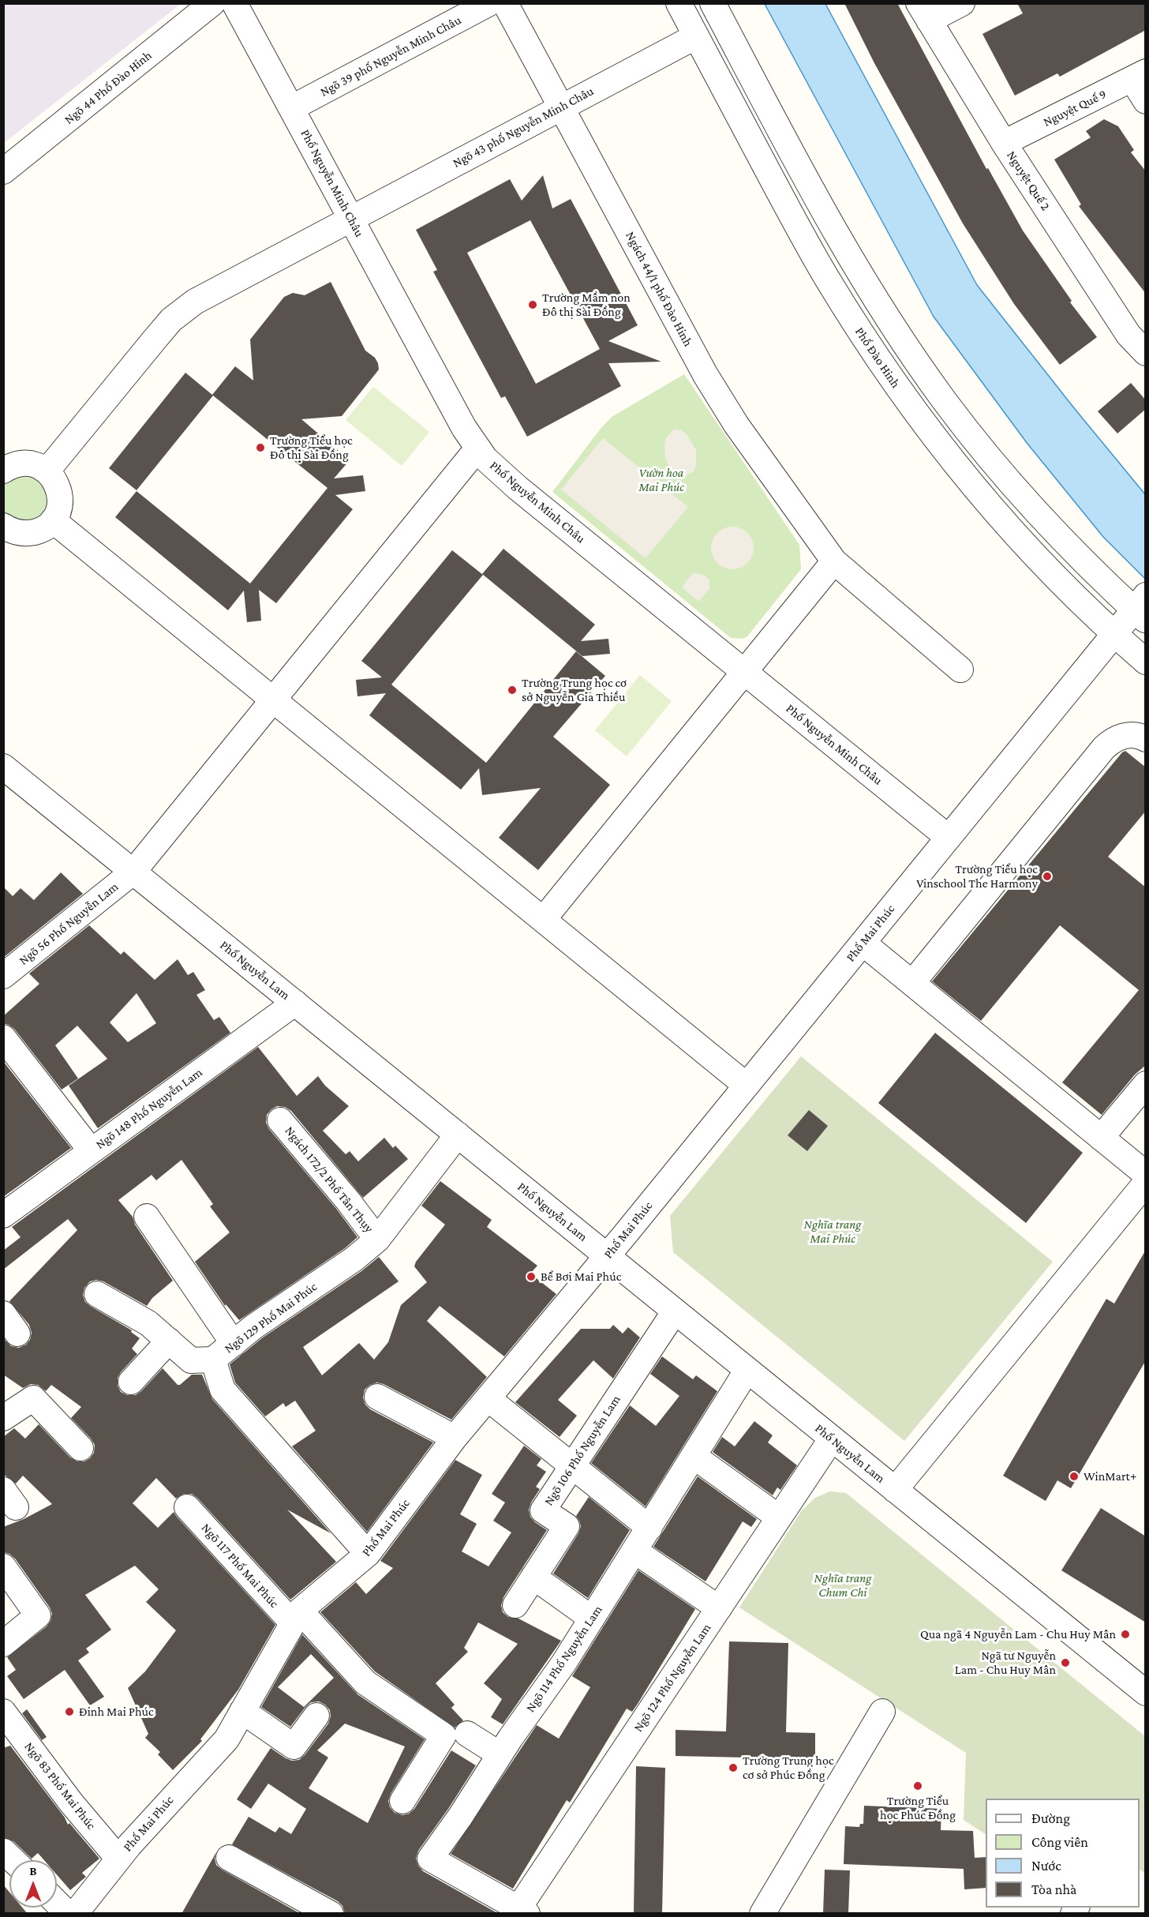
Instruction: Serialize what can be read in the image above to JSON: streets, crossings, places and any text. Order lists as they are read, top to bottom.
{
  "streets": {
    "street": [
      "Ngõ 39 phố Nguyễn Minh Châu",
      "Ngõ 44 Phố Đào Hinh",
      "Nguyệt Quế 9",
      "Ngõ 43 phố Nguyễn Minh Châu",
      "Nguyệt Quế 2",
      "Phố Nguyễn Minh Châu",
      "Ngách 44/1 phố Đào Hinh",
      "Phố Đào Hinh",
      "Ngõ 56 Phố Nguyễn Lam",
      "Phố Mai Phúc",
      "Phố Nguyễn Lam",
      "Ngõ 148 Phố Nguyễn Lam",
      "Ngách 172/2 Phố Tân Thụy",
      "Ngõ 129 Phố Mai Phúc",
      "Ngõ 106 Phố Nguyễn Lam",
      "Ngõ 117 Phố Mai Phúc",
      "Ngõ 114 Phố Nguyễn Lam",
      "Ngõ 124 Phố Nguyễn Lam",
      "Ngõ 83 Phố Mai Phúc"
    ]
  },
  "crossings": [
    ["Ngõ 39 phố Nguyễn Minh Châu", "Phố Nguyễn Minh Châu"],
    ["Nguyệt Quế 9", "Nguyệt Quế 2"],
    ["Ngõ 43 phố Nguyễn Minh Châu", "Phố Nguyễn Minh Châu"],
    ["Ngõ 43 phố Nguyễn Minh Châu", "Ngách 44/1 phố Đào Hinh"],
    ["Ngõ 43 phố Nguyễn Minh Châu", "Phố Đào Hinh"],
    ["Phố Nguyễn Minh Châu", "Ngõ 56 Phố Nguyễn Lam"],
    ["Phố Nguyễn Minh Châu", "Phố Mai Phúc"],
    ["Phố Đào Hinh", "Phố Mai Phúc"],
    ["Ngõ 56 Phố Nguyễn Lam", "Phố Nguyễn Lam"],
    ["Phố Mai Phúc", "Phố Nguyễn Lam"],
    ["Phố Mai Phúc", "Ngõ 129 Phố Mai Phúc"],
    ["Phố Mai Phúc", "Ngõ 117 Phố Mai Phúc"],
    ["Phố Mai Phúc", "Ngõ 83 Phố Mai Phúc"],
    ["Phố Nguyễn Lam", "Ngõ 148 Phố Nguyễn Lam"],
    ["Phố Nguyễn Lam", "Ngõ 129 Phố Mai Phúc"],
    ["Phố Nguyễn Lam", "Ngõ 106 Phố Nguyễn Lam"],
    ["Phố Nguyễn Lam", "Ngõ 114 Phố Nguyễn Lam"],
    ["Phố Nguyễn Lam", "Ngõ 124 Phố Nguyễn Lam"],
    ["Ngách 172/2 Phố Tân Thụy", "Ngõ 129 Phố Mai Phúc"],
    ["Ngõ 114 Phố Nguyễn Lam", "Ngõ 124 Phố Nguyễn Lam"]
  ],
  "parks": ["Vườn hoa Mai Phúc", "Nghĩa trang Mai Phúc", "Nghĩa trang Chum Chi"],
  "places": [
    "Trường Mầm non Đô thị Sài Đồng",
    "Trường Tiểu học Đô thị Sài Đồng",
    "Trường Trung học cơ sở Nguyễn Gia Thiều",
    "Trường Tiểu học Vinschool The Harmony",
    "Bể Bơi Mai Phúc",
    "WinMart+",
    "Qua ngã 4 Nguyễn Lam - Chu Huy Mân",
    "Ngã tư Nguyễn Lam - Chu Huy Mân",
    "Đinh Mai Phúc",
    "Trường Trung học cơ sở Phúc Đồng",
    "Trường Tiểu học Phúc Đồng"
  ],
  "legend": [
    "Đường",
    "Công viên",
    "Nước",
    "Tòa nhà"
  ],
  "north": "top"
}
